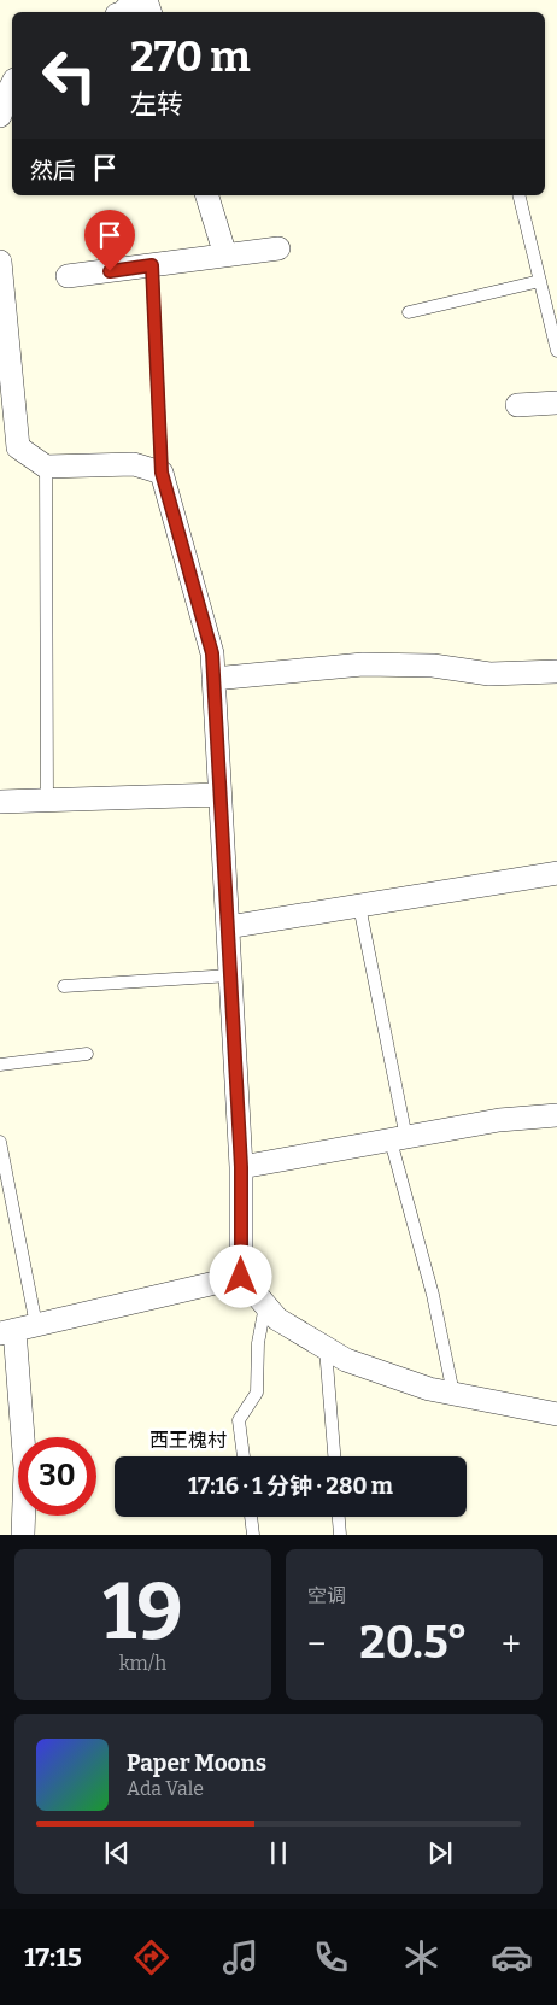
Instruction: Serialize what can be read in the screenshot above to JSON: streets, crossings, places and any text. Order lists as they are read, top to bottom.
{
  "districts": ["西王槐村"],
  "page": {
    "turn": ["270 m", "左转"],
    "then": "然后",
    "limit": "30",
    "trip": "17:16 · 1 分钟 · 280 m",
    "tile": [
      ["19", "km/h"],
      "空调"
    ],
    "heat": ["−", "20.5°", "+"],
    "song": ["Paper Moons", "Ada Vale"],
    "tabs": "17:15"
  }
}
